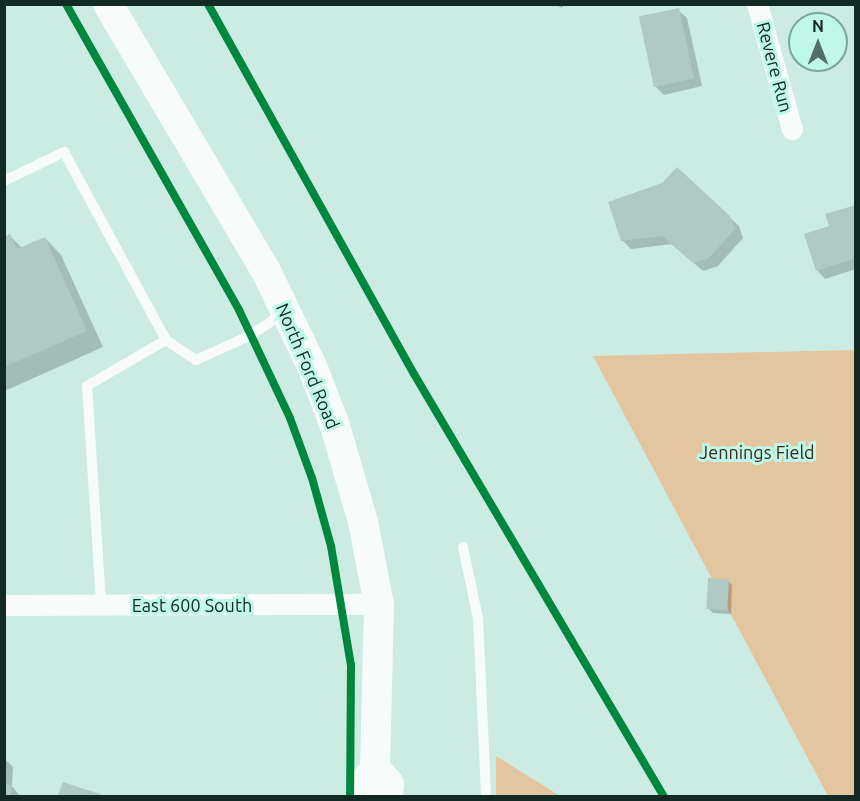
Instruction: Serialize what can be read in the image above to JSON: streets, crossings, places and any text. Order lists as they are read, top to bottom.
{
  "streets": {
    "main road": ["North Ford Road"],
    "street": ["Revere Run", "East 600 South"]
  },
  "crossings": [
    ["North Ford Road", "East 600 South"]
  ],
  "parks": ["Jennings Field"],
  "north": "top"
}
